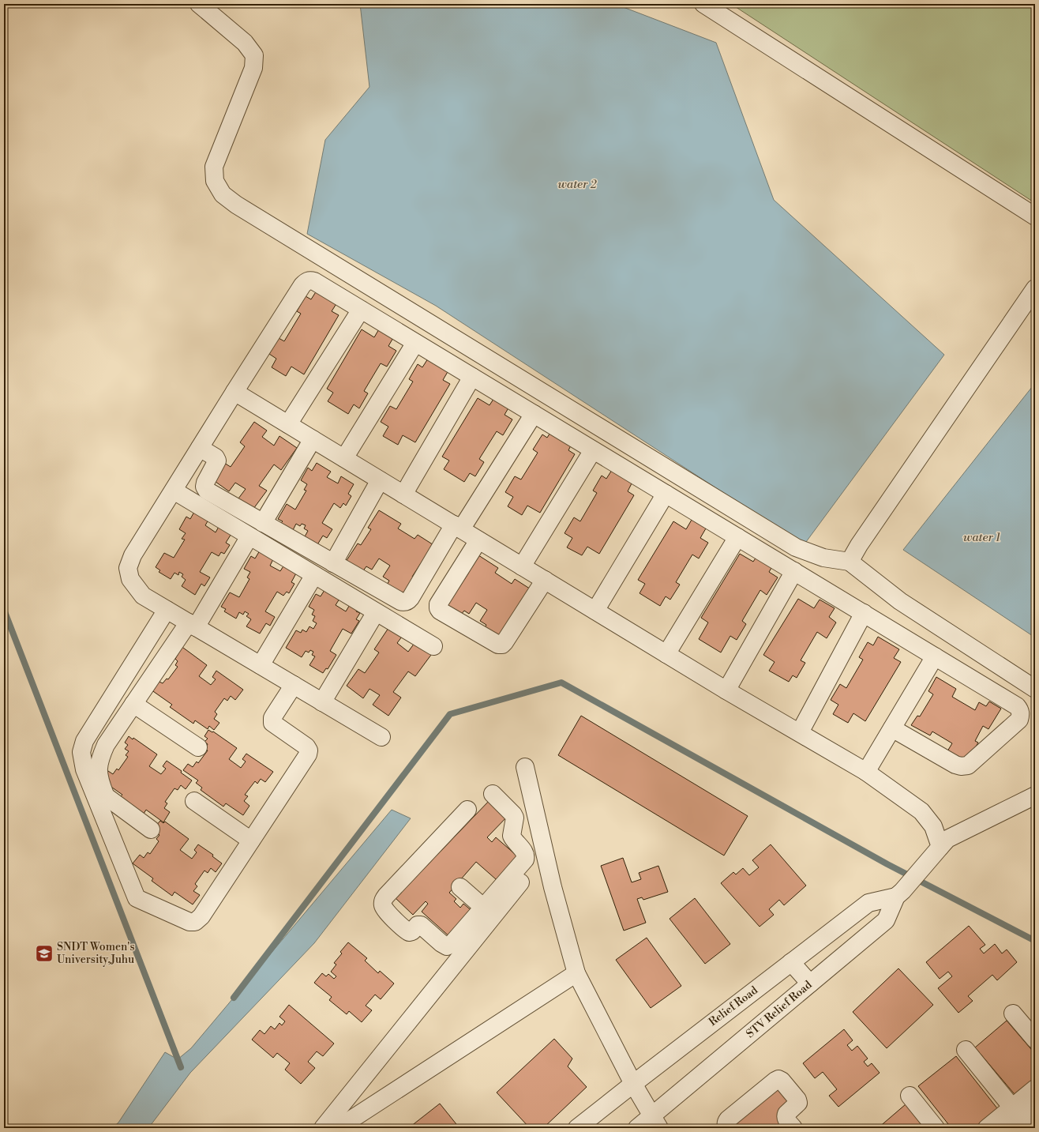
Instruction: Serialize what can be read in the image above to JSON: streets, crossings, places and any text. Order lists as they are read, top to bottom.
{
  "streets": {
    "street": ["Relief Road", "STV Relief Road"]
  },
  "crossings": [
    ["Relief Road", "STV Relief Road"]
  ],
  "water": ["water 2", "water 1"],
  "places": {
    "school or university": ["SNDT Women's University,Juhu"]
  }
}
